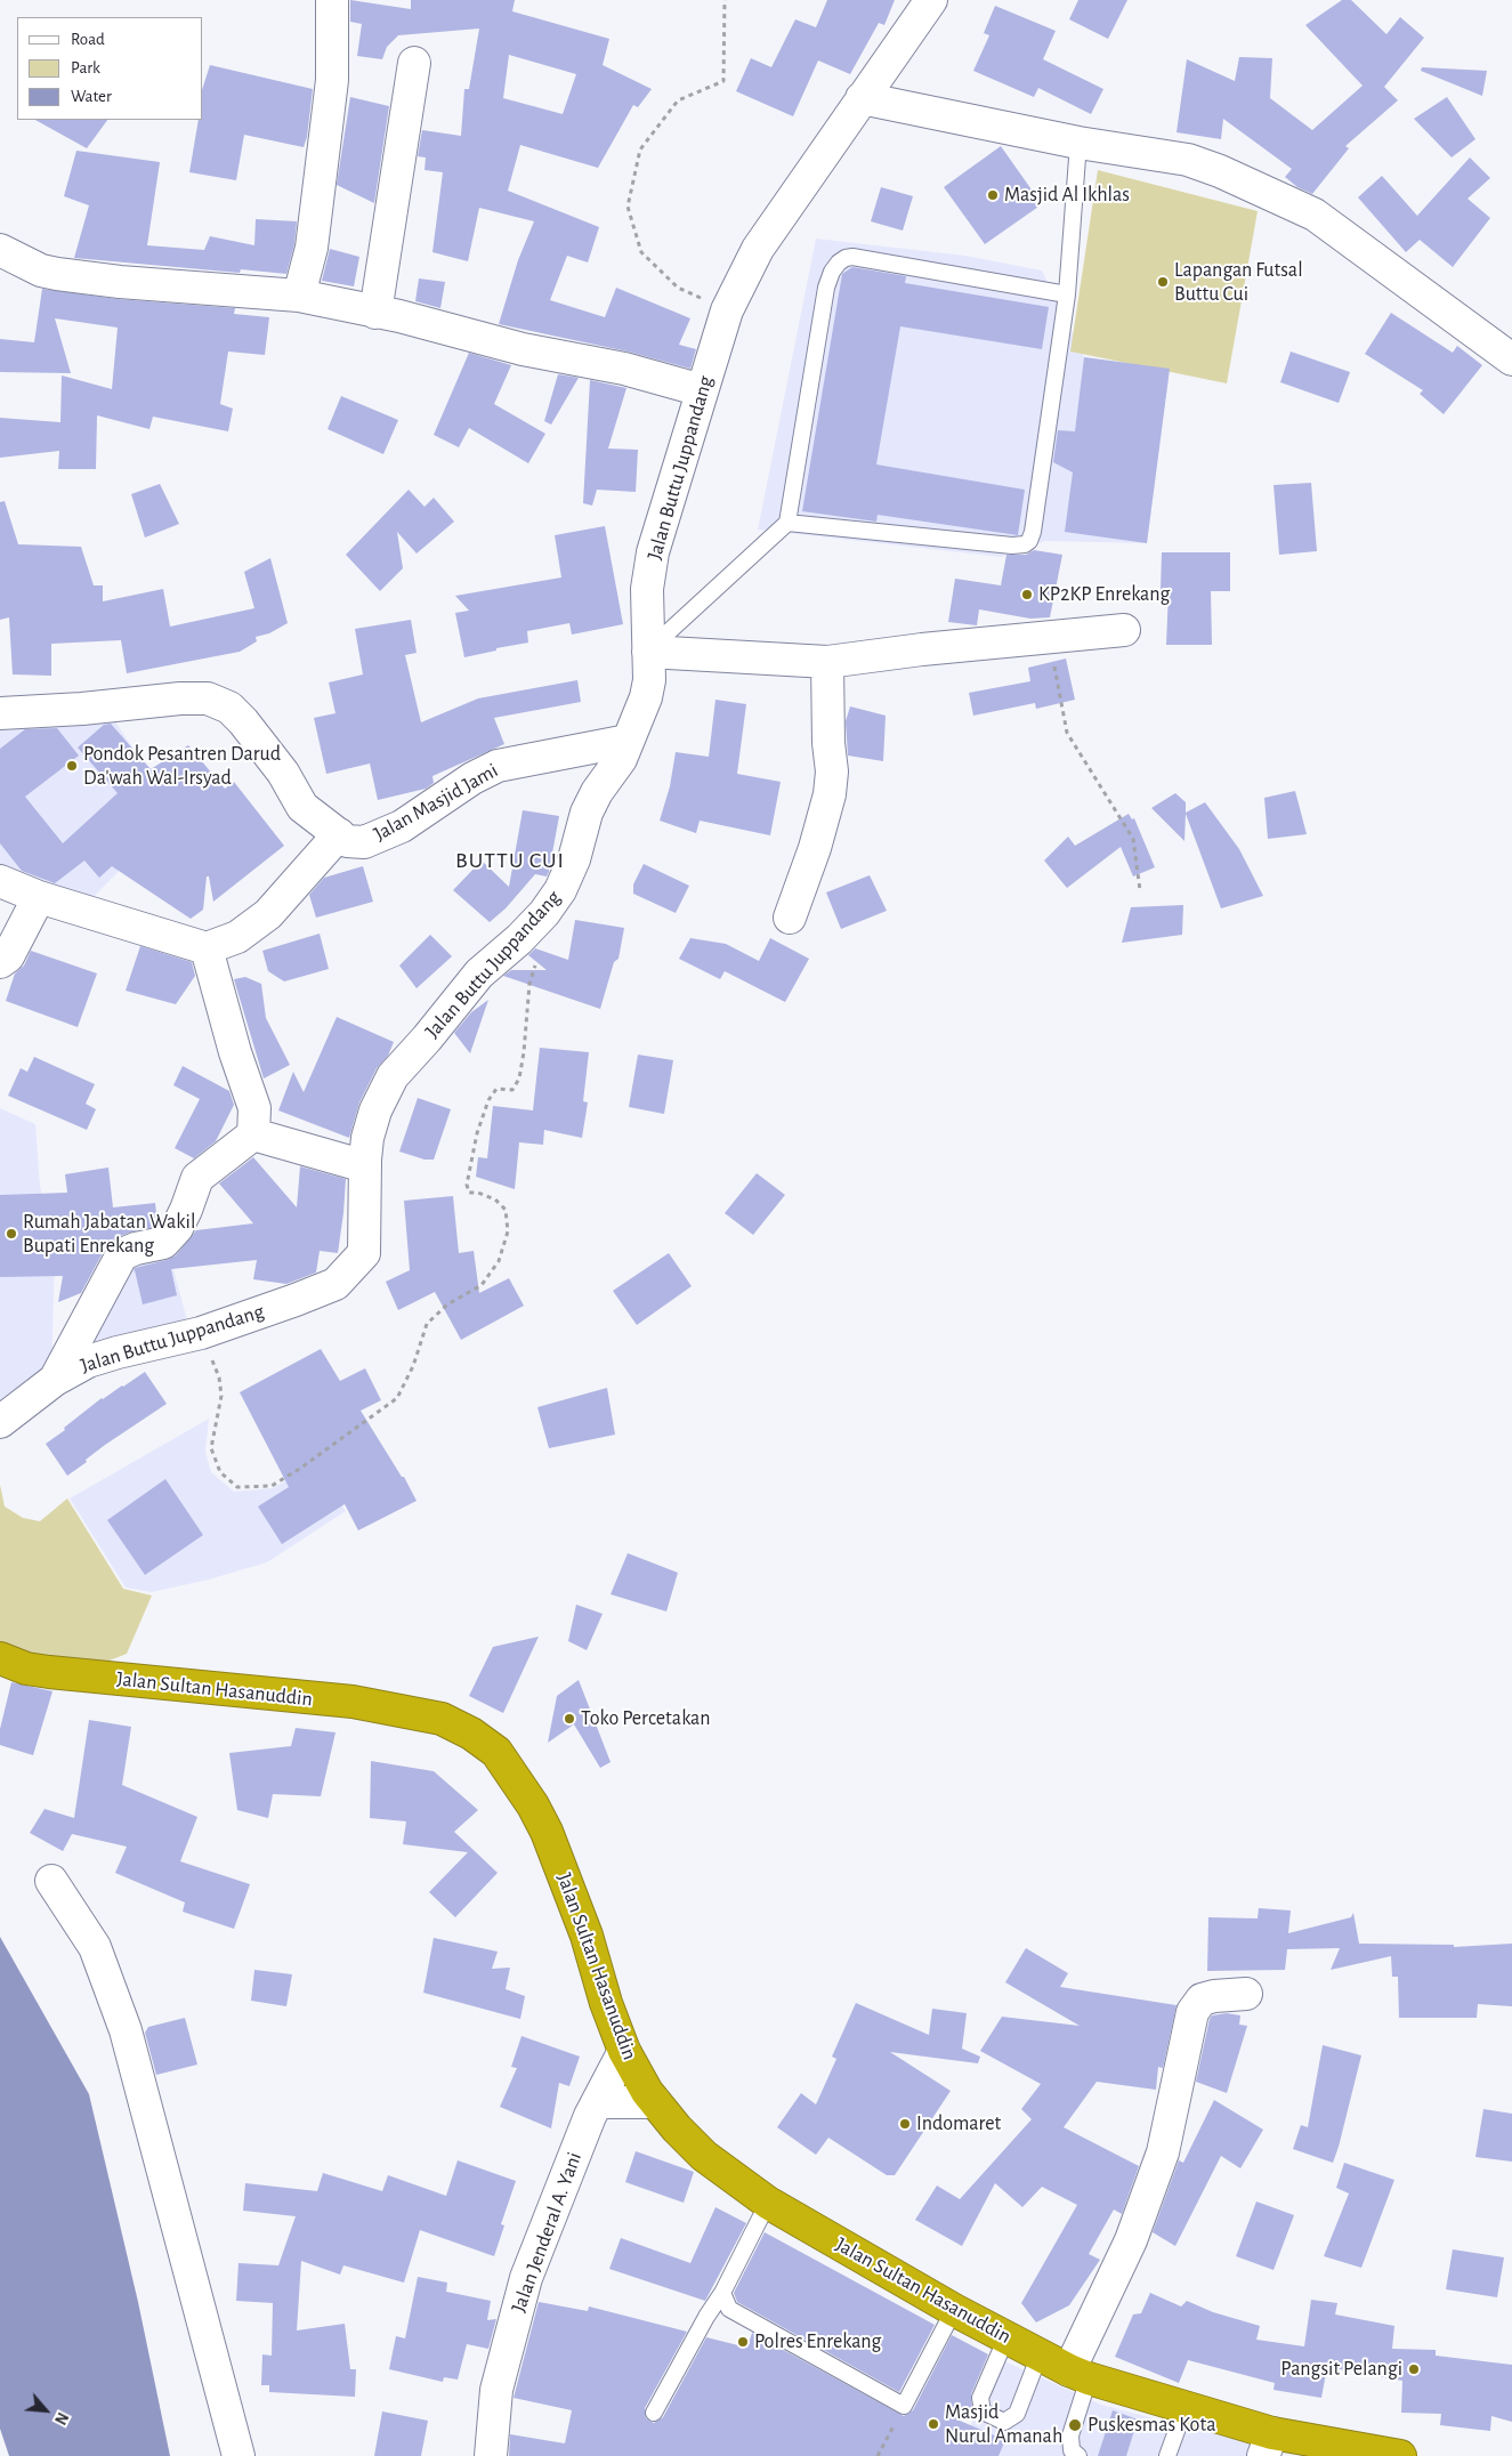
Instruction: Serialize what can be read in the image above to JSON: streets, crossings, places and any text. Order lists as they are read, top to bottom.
{
  "streets": {
    "highway": ["Jalan Sultan Hasanuddin"],
    "street": ["Jalan Buttu Juppandang", "Jalan Masjid Jami", "Jalan Jenderal A. Yani"]
  },
  "crossings": [
    ["Jalan Buttu Juppandang", "Jalan Masjid Jami"],
    ["Jalan Sultan Hasanuddin", "Jalan Jenderal A. Yani"]
  ],
  "districts": ["BUTTU CUI"],
  "places": [
    "Masjid Al Ikhlas",
    "Lapangan Futsal Buttu Cui",
    "KP2KP Enrekang",
    "Pondok Pesantren Darud Da'wah Wal-Irsyad",
    "Rumah Jabatan Wakil Bupati Enrekang",
    "Toko Percetakan",
    "Indomaret",
    "Polres Enrekang",
    "Pangsit Pelangi",
    "Masjid Nurul Amanah",
    "Puskesmas Kota"
  ],
  "legend": ["Road", "Park", "Water"],
  "north": "bottom right"
}
